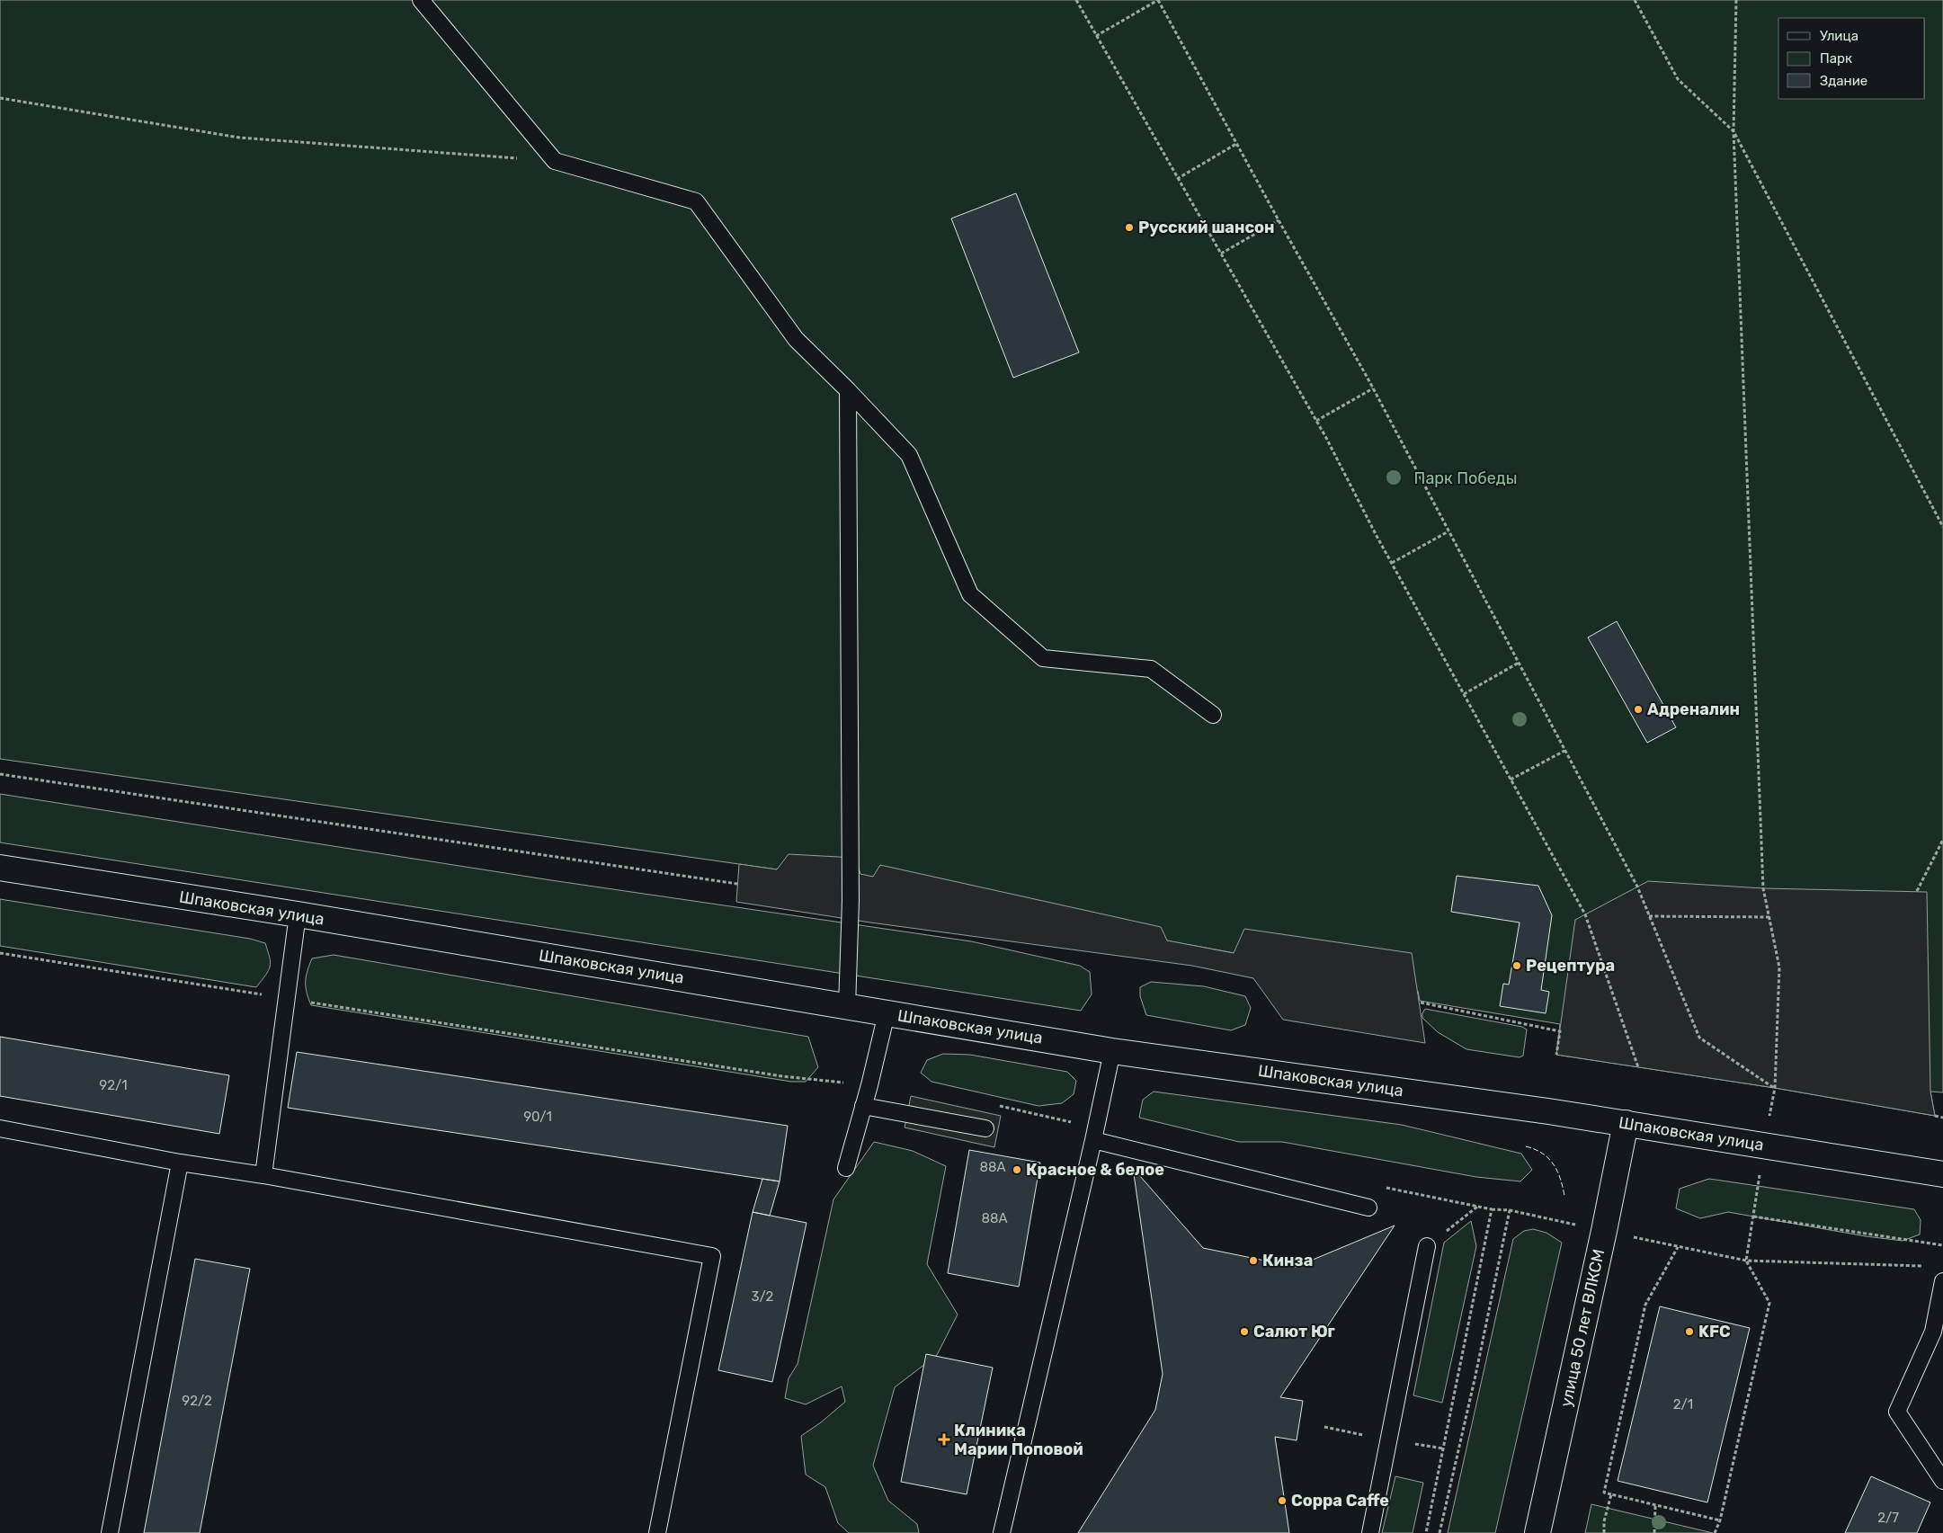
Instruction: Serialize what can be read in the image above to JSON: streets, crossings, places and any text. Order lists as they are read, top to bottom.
{
  "streets": {
    "main road": ["Шпаковская улица", "улица 50 лет ВЛКСМ"]
  },
  "crossings": [
    ["Шпаковская улица", "улица 50 лет ВЛКСМ"]
  ],
  "parks": ["Парк Победы"],
  "places": {
    "other": [
      "Русский шансон",
      "Адреналин",
      "Рецептура",
      "Красное & белое",
      "Кинза",
      "Салют Юг",
      "KFC",
      "Coppa Caffe"
    ],
    "health": ["Клиника Марии Поповой"]
  },
  "house_numbers": [
    "92/1",
    "90/1",
    "88А",
    "88А",
    "3/2",
    "92/2",
    "2/1",
    "2/7"
  ],
  "legend": ["Улица", "Парк", "Здание"]
}
